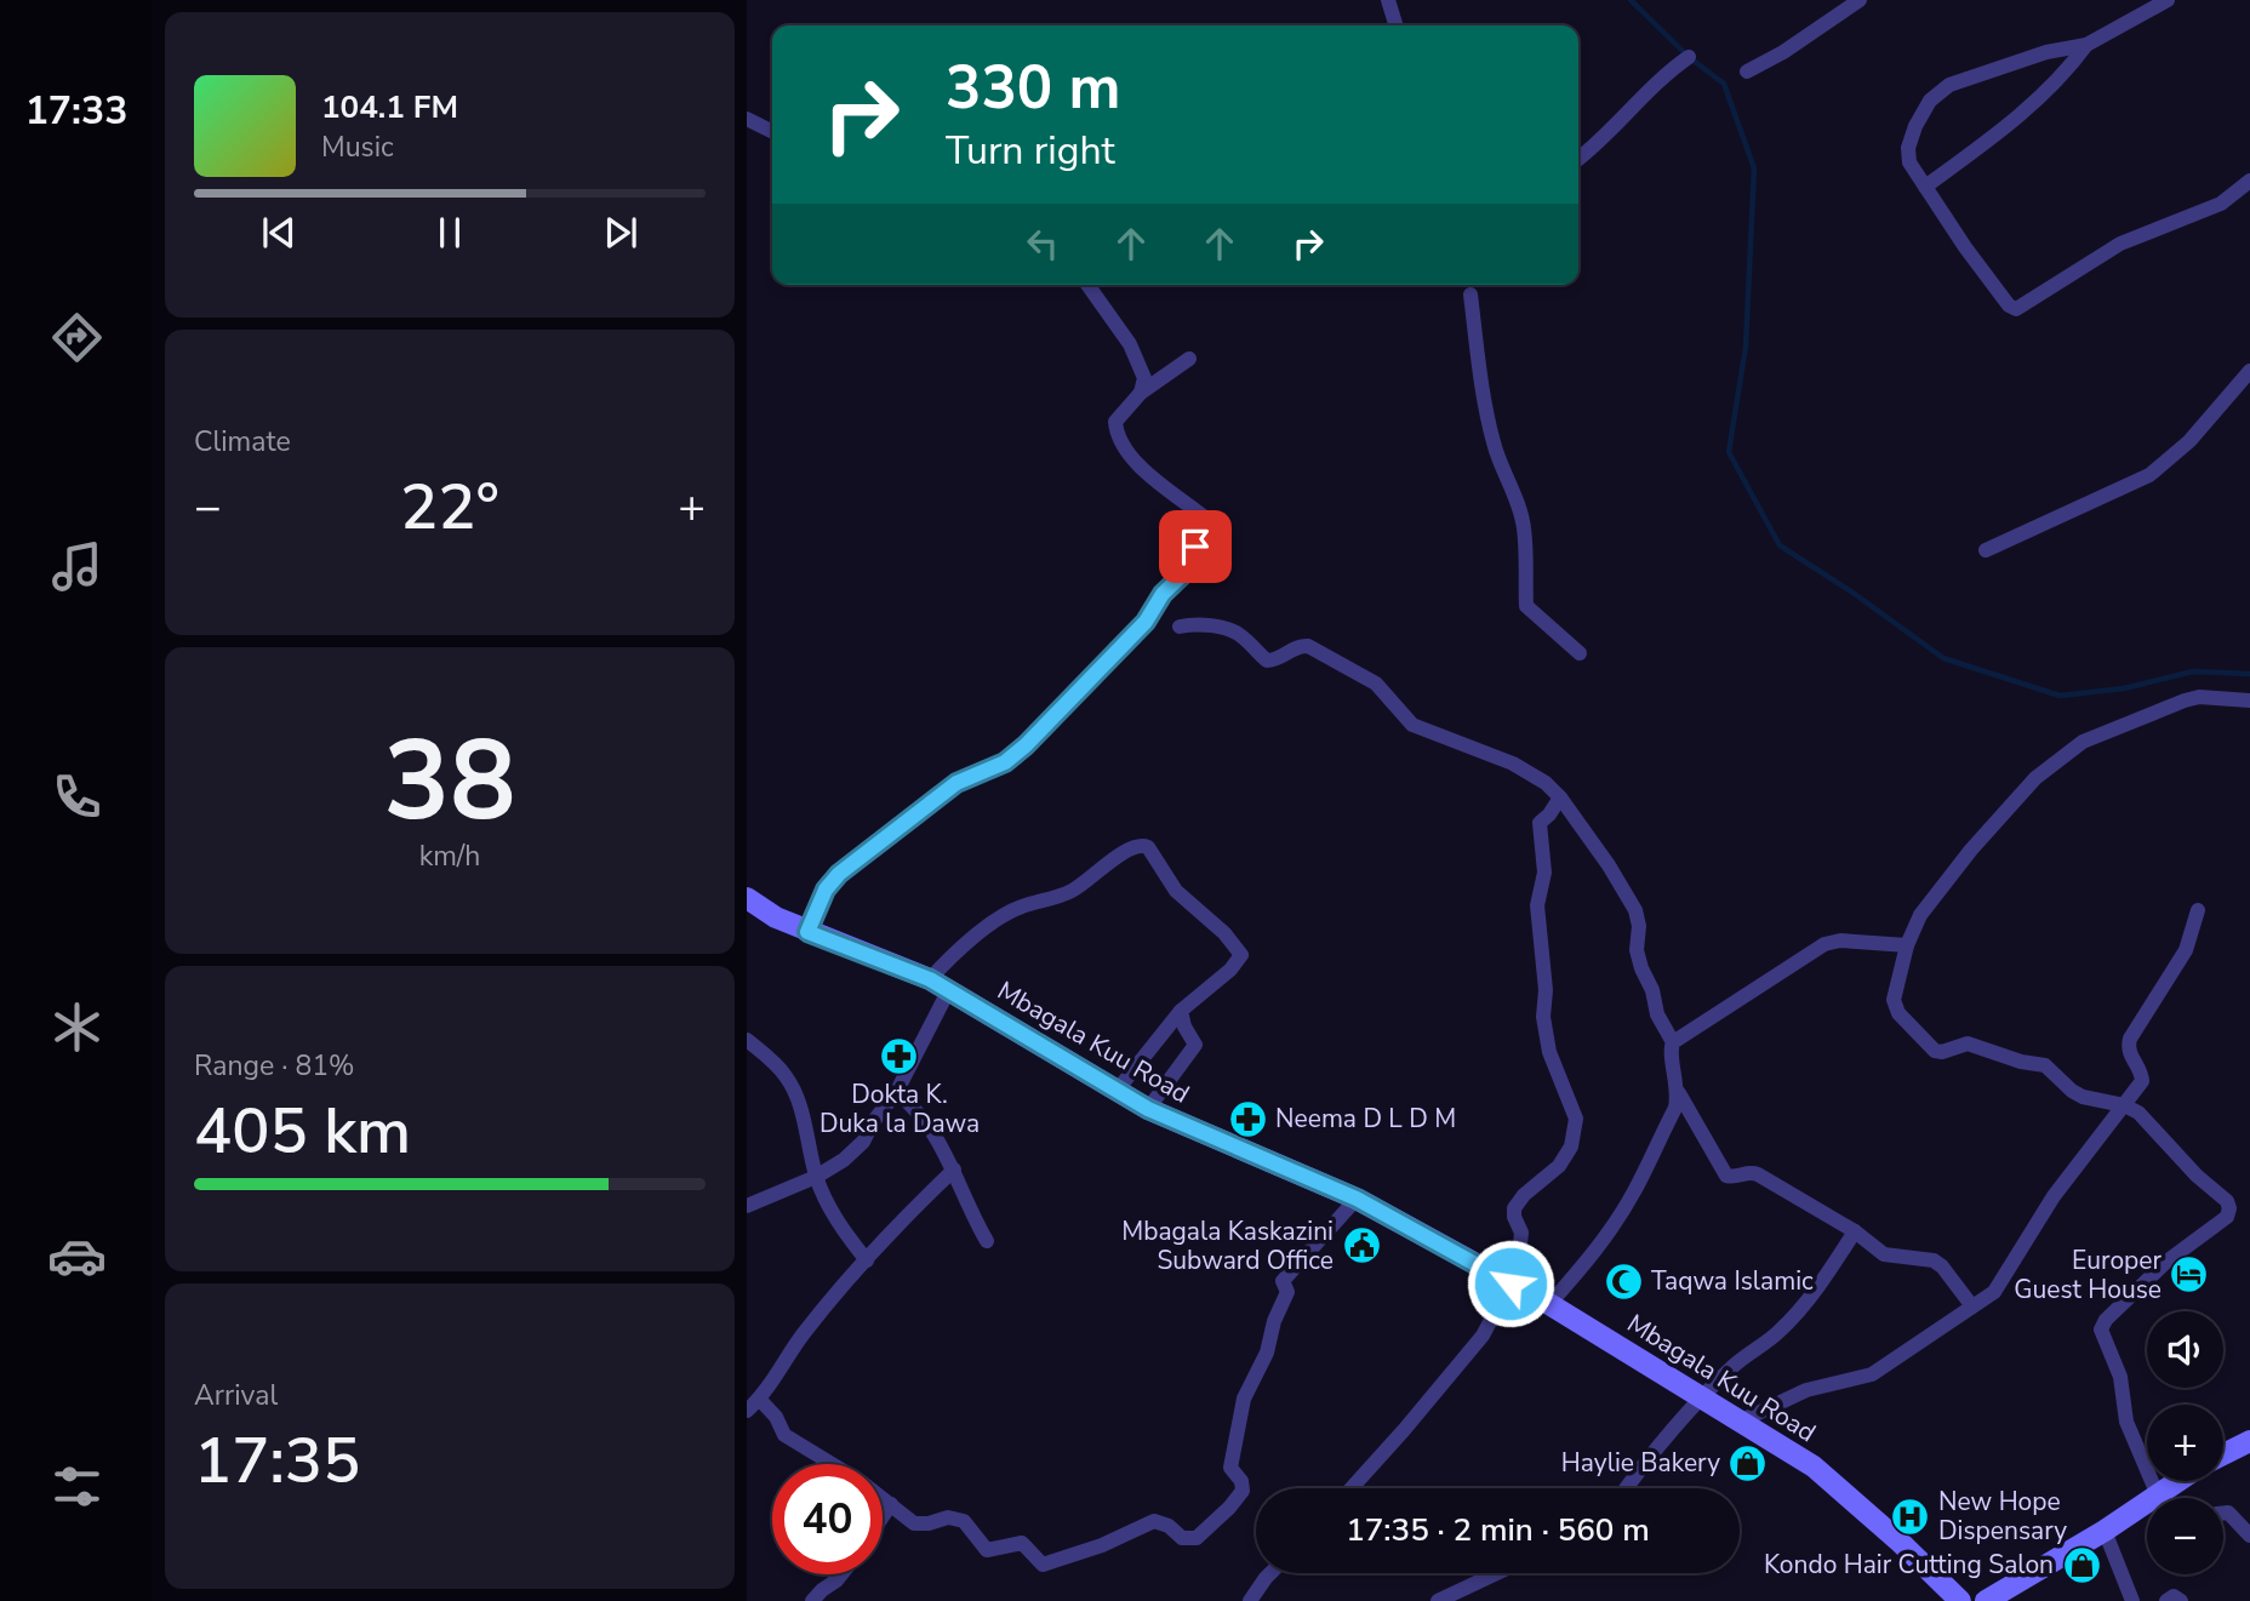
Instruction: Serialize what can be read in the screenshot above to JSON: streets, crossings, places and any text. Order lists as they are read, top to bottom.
{
  "streets": {
    "street": ["Mbagala Kuu Road"]
  },
  "places": {
    "pharmacy": ["Dokta K. Duka la Dawa", "Neema D L D M"],
    "public building": ["Mbagala Kaskazini Subward Office"],
    "hotel": ["Europer Guest House"],
    "mosque": ["Taqwa Islamic"],
    "shop": ["Haylie Bakery", "Kondo Hair Cutting Salon"],
    "hospital": ["New Hope Dispensary"]
  },
  "page": {
    "tabs": "17:33",
    "turn": ["330 m", "Turn right"],
    "song": ["104.1 FM", "Music"],
    "tile": [
      "Climate",
      ["38", "km/h"],
      ["Range · 81%", "405 km"],
      ["Arrival", "17:35"]
    ],
    "heat": ["−", "22°", "+"],
    "map_buttons": ["+", "−"],
    "limit": "40",
    "trip": "17:35 · 2 min · 560 m"
  }
}
